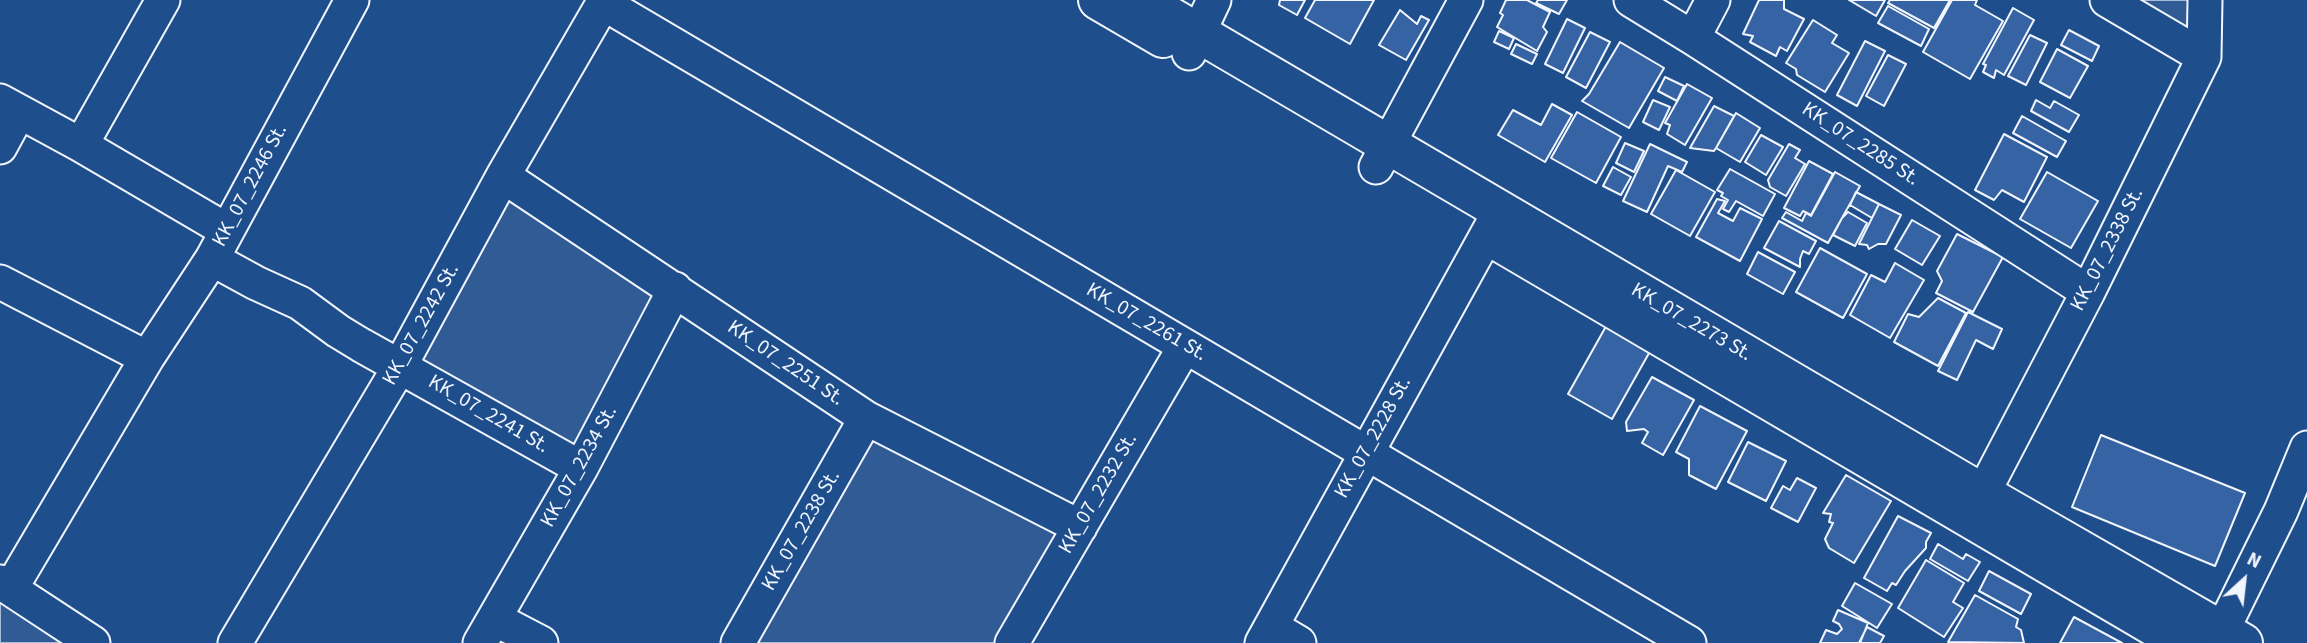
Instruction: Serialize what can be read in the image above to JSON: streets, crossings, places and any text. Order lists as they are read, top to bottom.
{
  "streets": {
    "main road": ["KK_07_2273 St."],
    "street": [
      "KK_07_2285 St.",
      "KK_07_2246 St.",
      "KK_07_2338 St.",
      "KK_07_2261 St.",
      "KK_07_2242 St.",
      "KK_07_2251 St.",
      "KK_07_2241 St.",
      "KK_07_2228 St.",
      "KK_07_2234 St.",
      "KK_07_2232 St.",
      "KK_07_2238 St."
    ]
  },
  "crossings": [
    ["KK_07_2285 St.", "KK_07_2338 St."],
    ["KK_07_2246 St.", "KK_07_2241 St."],
    ["KK_07_2338 St.", "KK_07_2273 St."],
    ["KK_07_2261 St.", "KK_07_2242 St."],
    ["KK_07_2261 St.", "KK_07_2228 St."],
    ["KK_07_2261 St.", "KK_07_2232 St."],
    ["KK_07_2273 St.", "KK_07_2228 St."],
    ["KK_07_2242 St.", "KK_07_2251 St."],
    ["KK_07_2242 St.", "KK_07_2241 St."],
    ["KK_07_2251 St.", "KK_07_2234 St."],
    ["KK_07_2251 St.", "KK_07_2232 St."],
    ["KK_07_2251 St.", "KK_07_2238 St."],
    ["KK_07_2241 St.", "KK_07_2234 St."]
  ],
  "north": "top right"
}
